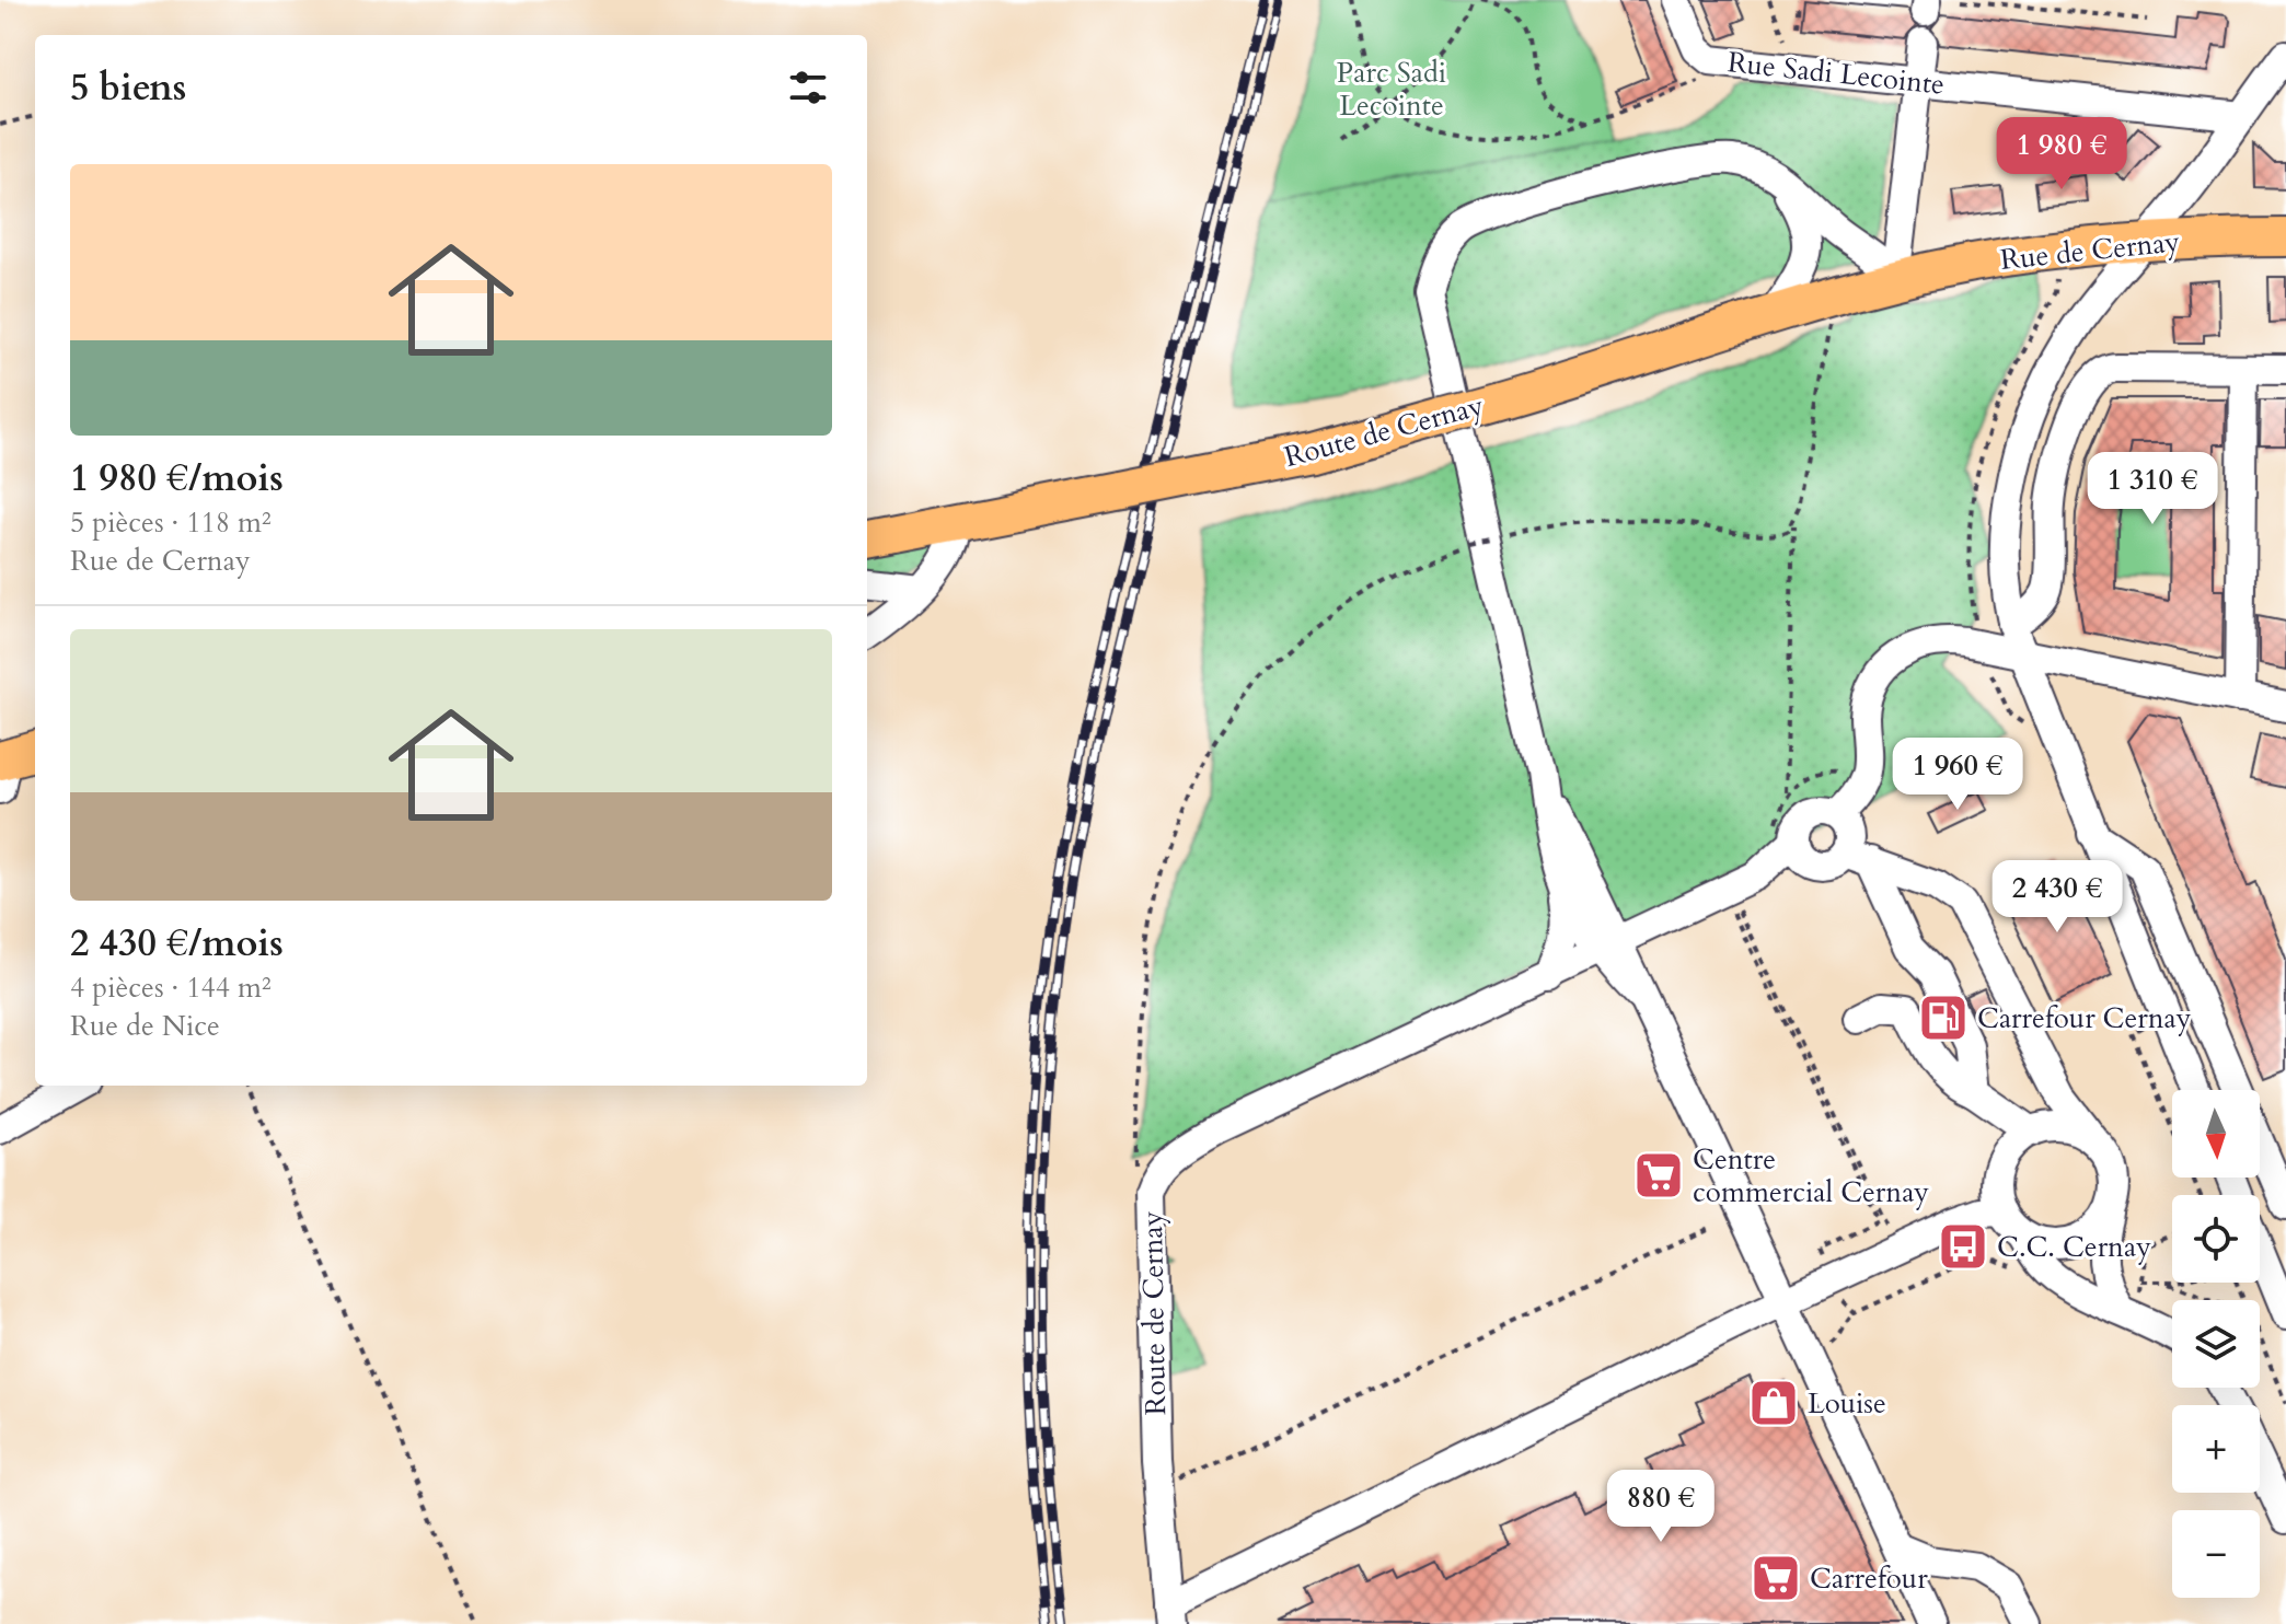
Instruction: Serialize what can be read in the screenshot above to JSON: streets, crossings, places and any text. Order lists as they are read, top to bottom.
{
  "streets": {
    "main road": ["Rue de Cernay", "Route de Cernay"],
    "street": ["Rue Sadi Lecointe"]
  },
  "crossings": [
    ["Rue de Cernay", "Route de Cernay"]
  ],
  "parks": ["Parc Sadi Lecointe"],
  "places": {
    "fuel station": ["Carrefour Cernay"],
    "supermarket": ["Centre commercial Cernay", "Carrefour"],
    "bus stop": ["C.C. Cernay"],
    "shop": ["Louise"]
  },
  "north": "bottom",
  "page": {
    "heading": "5 biens",
    "price": [
      "1 980 €",
      "1 310 €",
      "1 960 €",
      "2 430 €",
      "880 €"
    ],
    "list": [
      {
        "name": "1 980 €/mois",
        "note": "5 pièces · 118 m² · Rue de Cernay"
      },
      {
        "name": "2 430 €/mois",
        "note": "4 pièces · 144 m² · Rue de Nice"
      }
    ],
    "map_buttons": ["+", "−"]
  }
}
